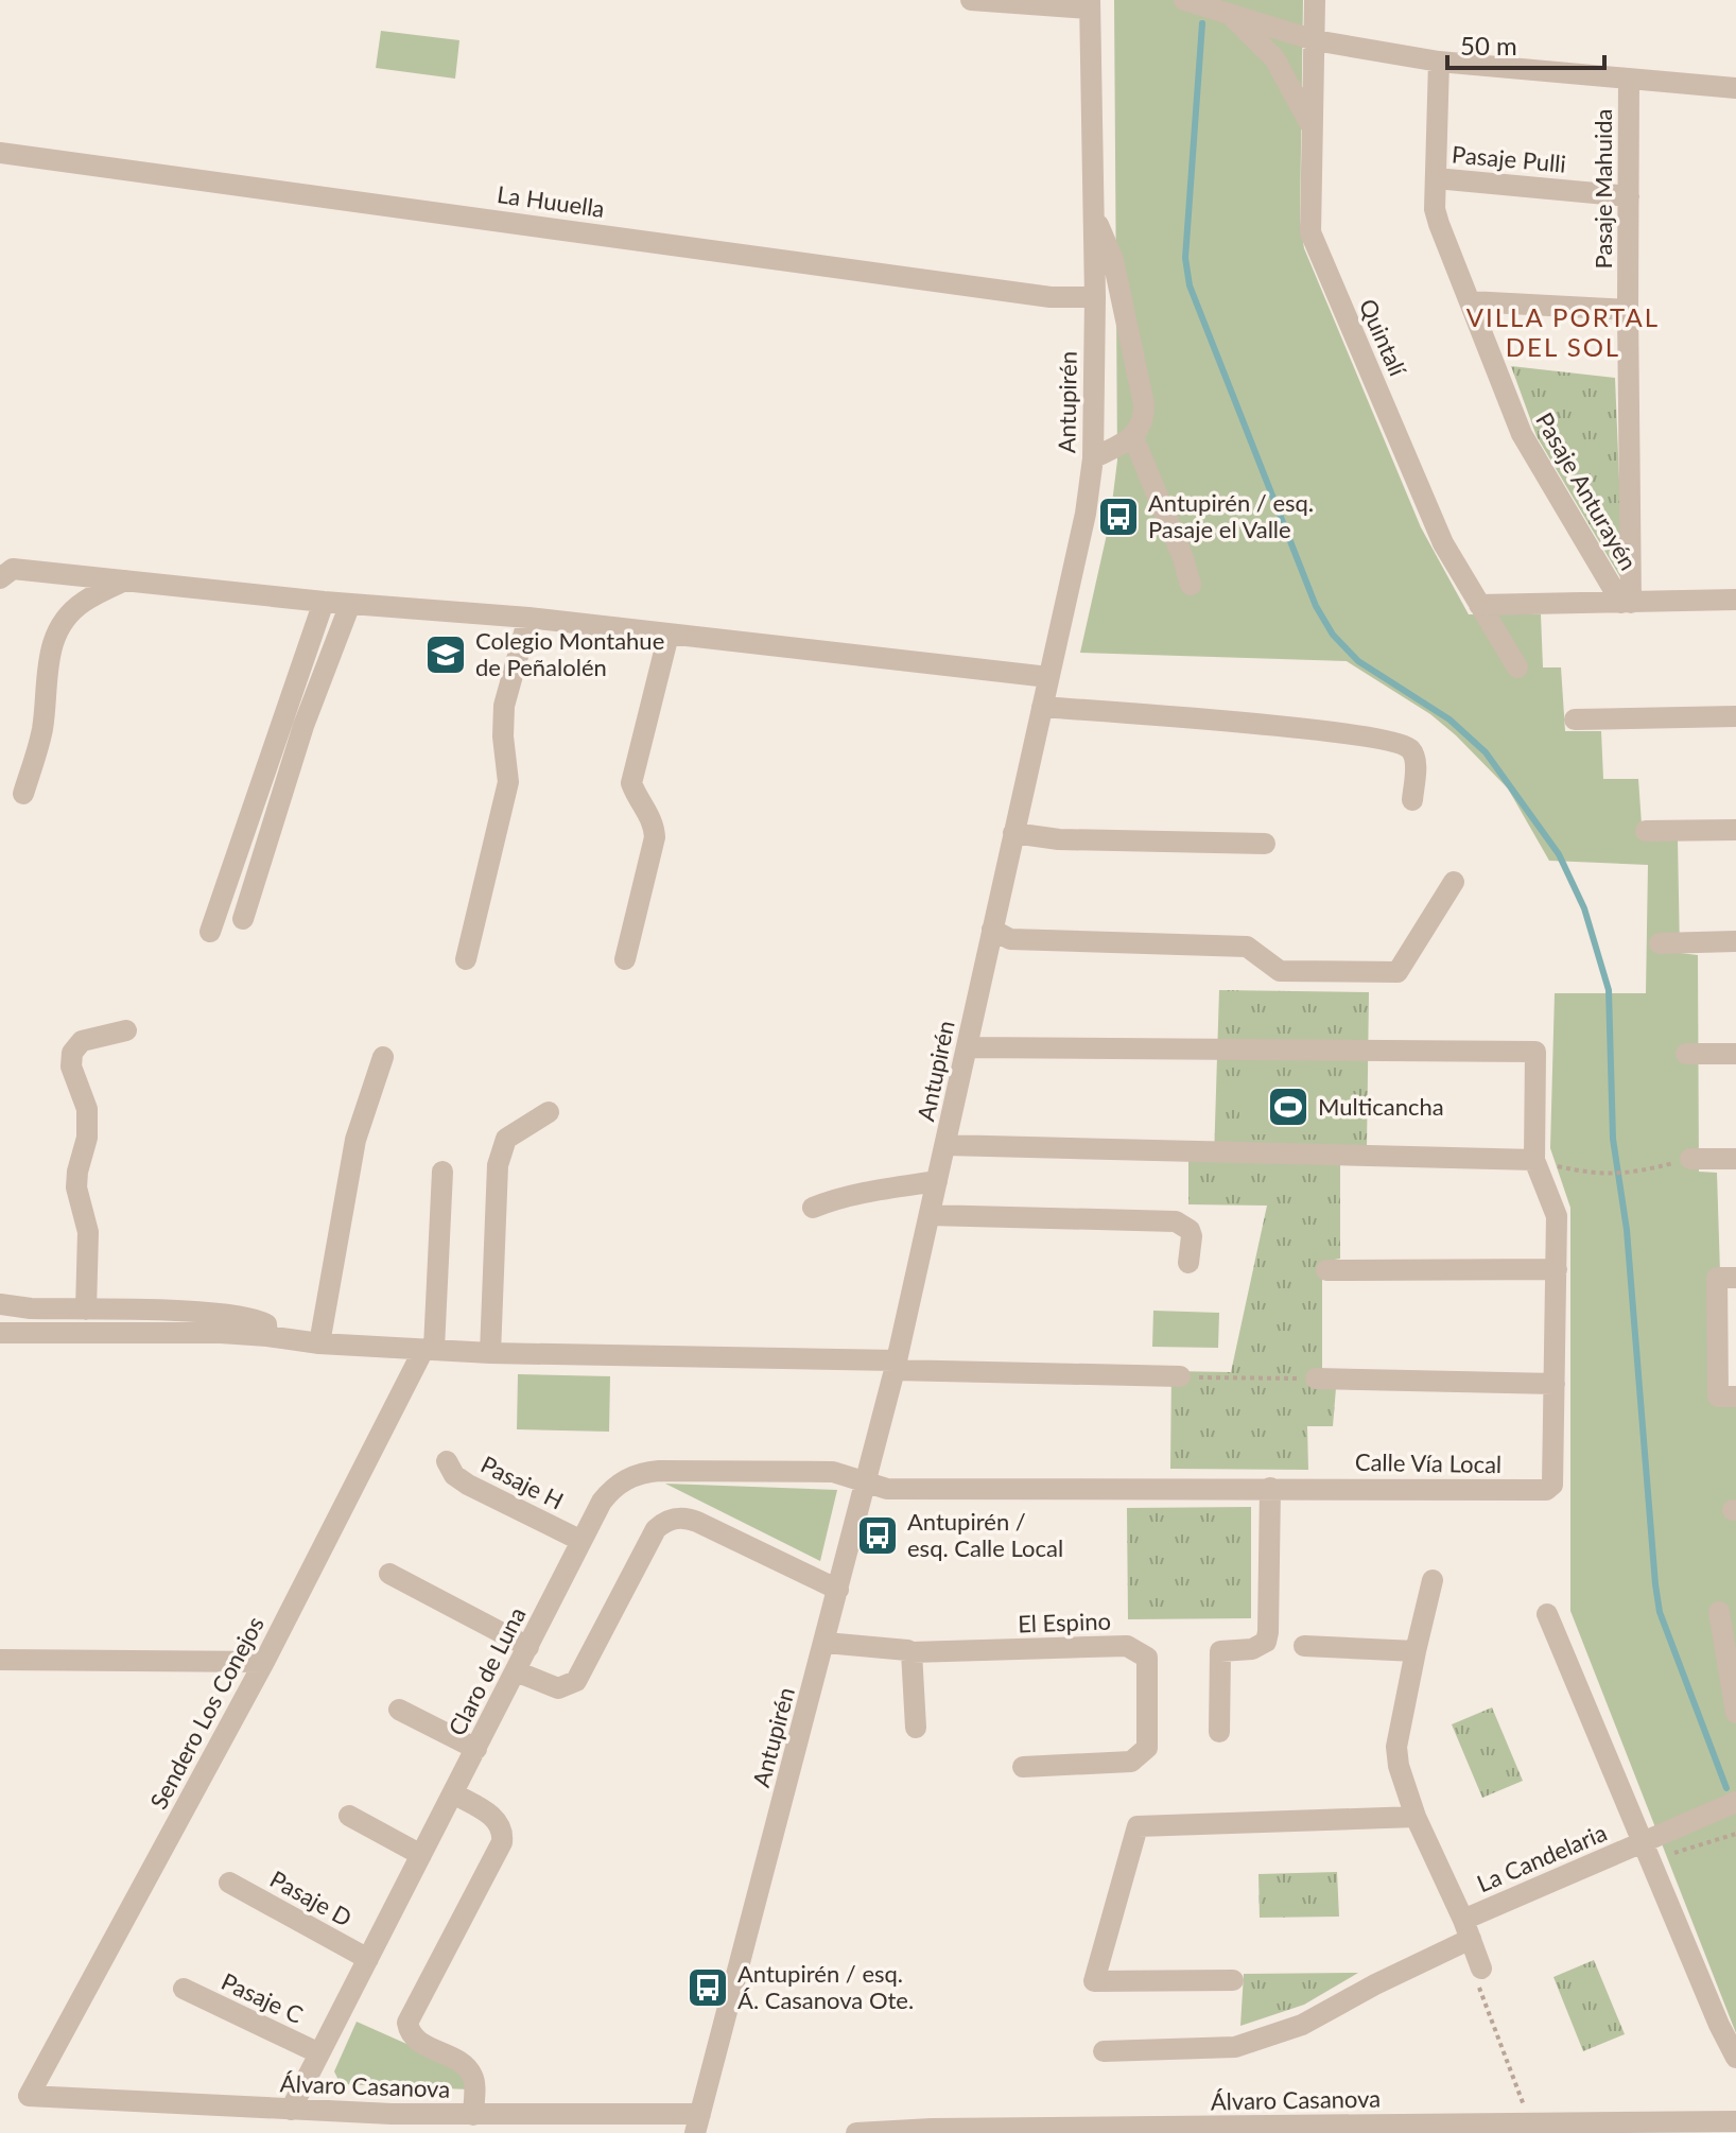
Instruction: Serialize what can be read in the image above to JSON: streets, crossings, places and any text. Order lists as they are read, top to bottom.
{
  "streets": {
    "street": [
      "Pasaje Pulli",
      "Pasaje Mahuida",
      "La Huuella",
      "Quintalí",
      "Antupirén",
      "Pasaje Anturayén",
      "Calle Vía Local",
      "Pasaje H",
      "El Espino",
      "Claro de Luna",
      "Sendero Los Conejos",
      "La Candelaria",
      "Pasaje D",
      "Pasaje C",
      "Álvaro Casanova"
    ]
  },
  "crossings": [
    ["Pasaje Pulli", "Pasaje Mahuida"],
    ["Pasaje Pulli", "Pasaje Anturayén"],
    ["Pasaje Mahuida", "Pasaje Anturayén"],
    ["La Huuella", "Antupirén"],
    ["Antupirén", "Calle Vía Local"],
    ["Antupirén", "El Espino"],
    ["Antupirén", "Claro de Luna"],
    ["Antupirén", "Álvaro Casanova"],
    ["Calle Vía Local", "Claro de Luna"],
    ["Pasaje H", "Claro de Luna"],
    ["Claro de Luna", "Pasaje D"],
    ["Claro de Luna", "Pasaje C"],
    ["Claro de Luna", "Álvaro Casanova"],
    ["Sendero Los Conejos", "Álvaro Casanova"]
  ],
  "districts": ["VILLA PORTAL DEL SOL"],
  "places": {
    "bus stop": ["Antupirén / esq. Pasaje el Valle", "Antupirén / esq. Calle Local", "Antupirén / esq. Á. Casanova Ote."],
    "school or university": ["Colegio Montahue de Peñalolén"],
    "sports": ["Multicancha"]
  },
  "scale_bar": "50 m"
}
